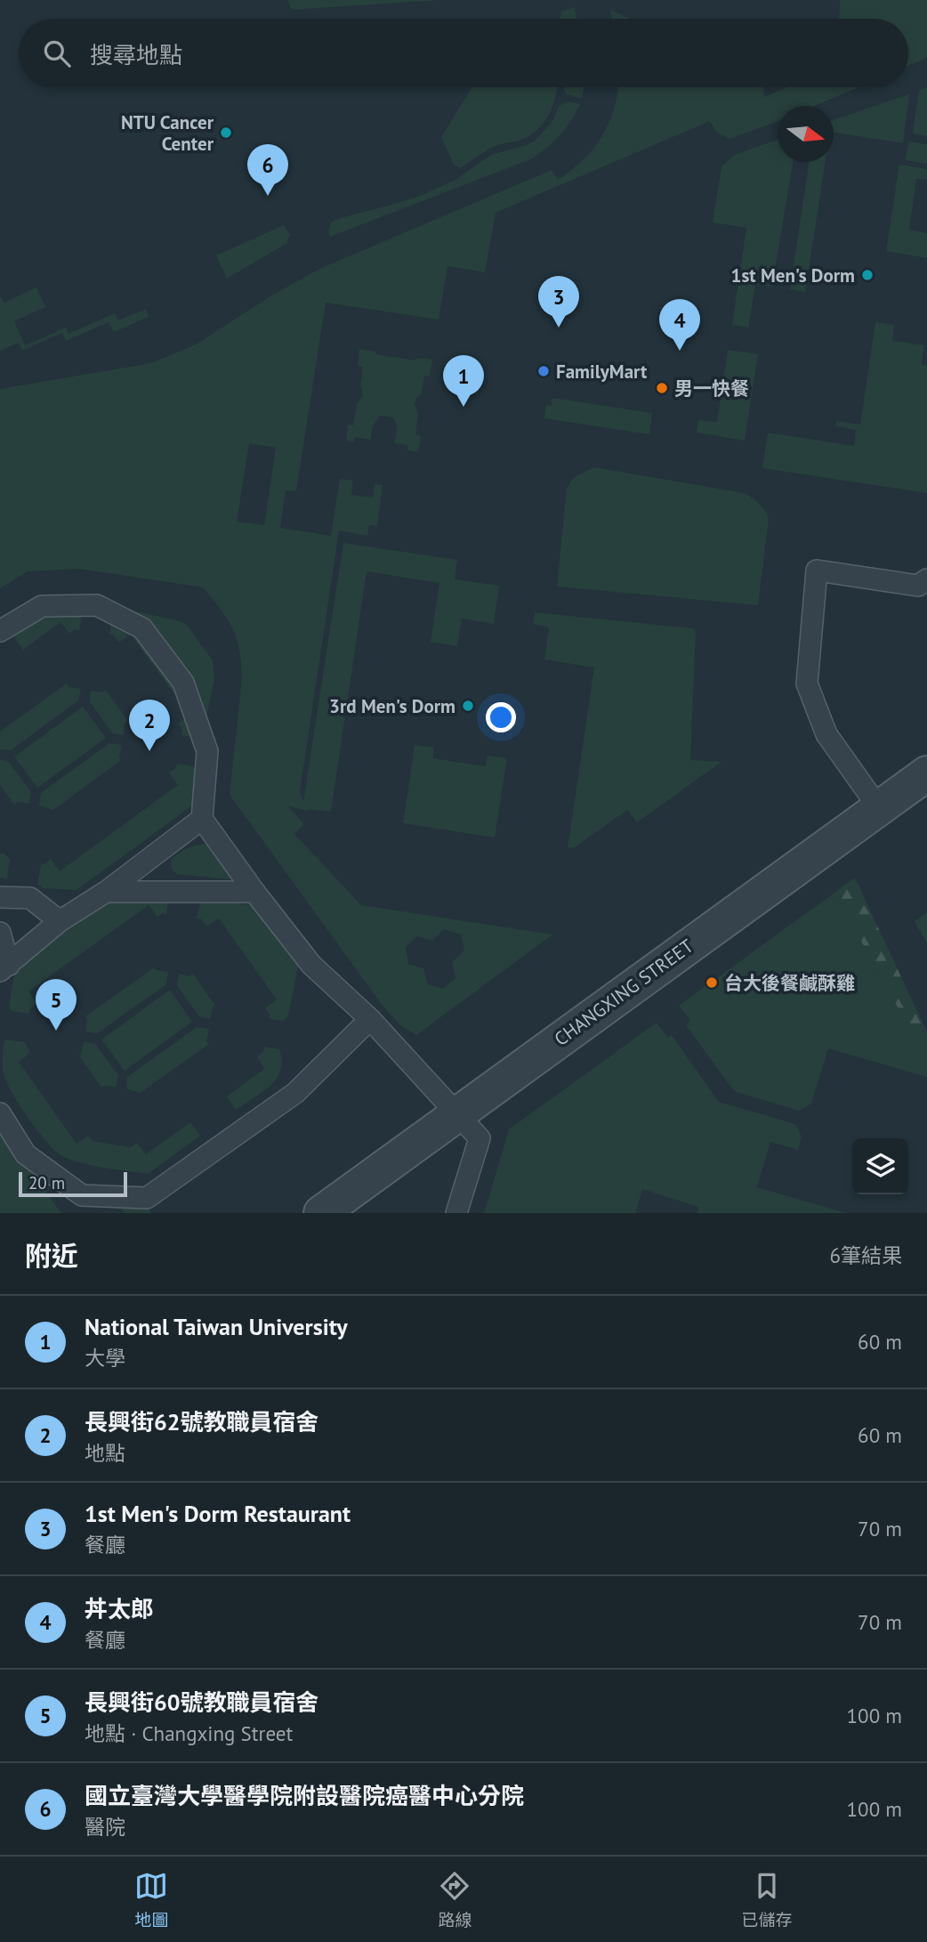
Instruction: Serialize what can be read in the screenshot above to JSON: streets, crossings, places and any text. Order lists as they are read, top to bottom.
{
  "streets": {
    "street": ["CHANGXING STREET"]
  },
  "places": [
    "NTU Cancer Center",
    "1st Men's Dorm",
    "FamilyMart",
    "男一快餐",
    "3rd Men's Dorm",
    "台大後餐鹹酥雞"
  ],
  "scale_bar": "20 m",
  "north": "right",
  "page": {
    "search": "搜尋地點",
    "pins": [
      "6",
      "3",
      "4",
      "1",
      "2",
      "5"
    ],
    "scale": "20 m",
    "heading": ["附近", "6筆結果"],
    "list": [
      {
        "mark": "1",
        "name": "National Taiwan University",
        "note": "大學",
        "value": "60 m"
      },
      {
        "mark": "2",
        "name": "長興街62號教職員宿舍",
        "note": "地點",
        "value": "60 m"
      },
      {
        "mark": "3",
        "name": "1st Men's Dorm Restaurant",
        "note": "餐廳",
        "value": "70 m"
      },
      {
        "mark": "4",
        "name": "丼太郎",
        "note": "餐廳",
        "value": "70 m"
      },
      {
        "mark": "5",
        "name": "長興街60號教職員宿舍",
        "note": "地點 · Changxing Street",
        "value": "100 m"
      },
      {
        "mark": "6",
        "name": "國立臺灣大學醫學院附設醫院癌醫中心分院",
        "note": "醫院",
        "value": "100 m"
      }
    ],
    "nav": ["地圖", "路線", "已儲存"]
  }
}
